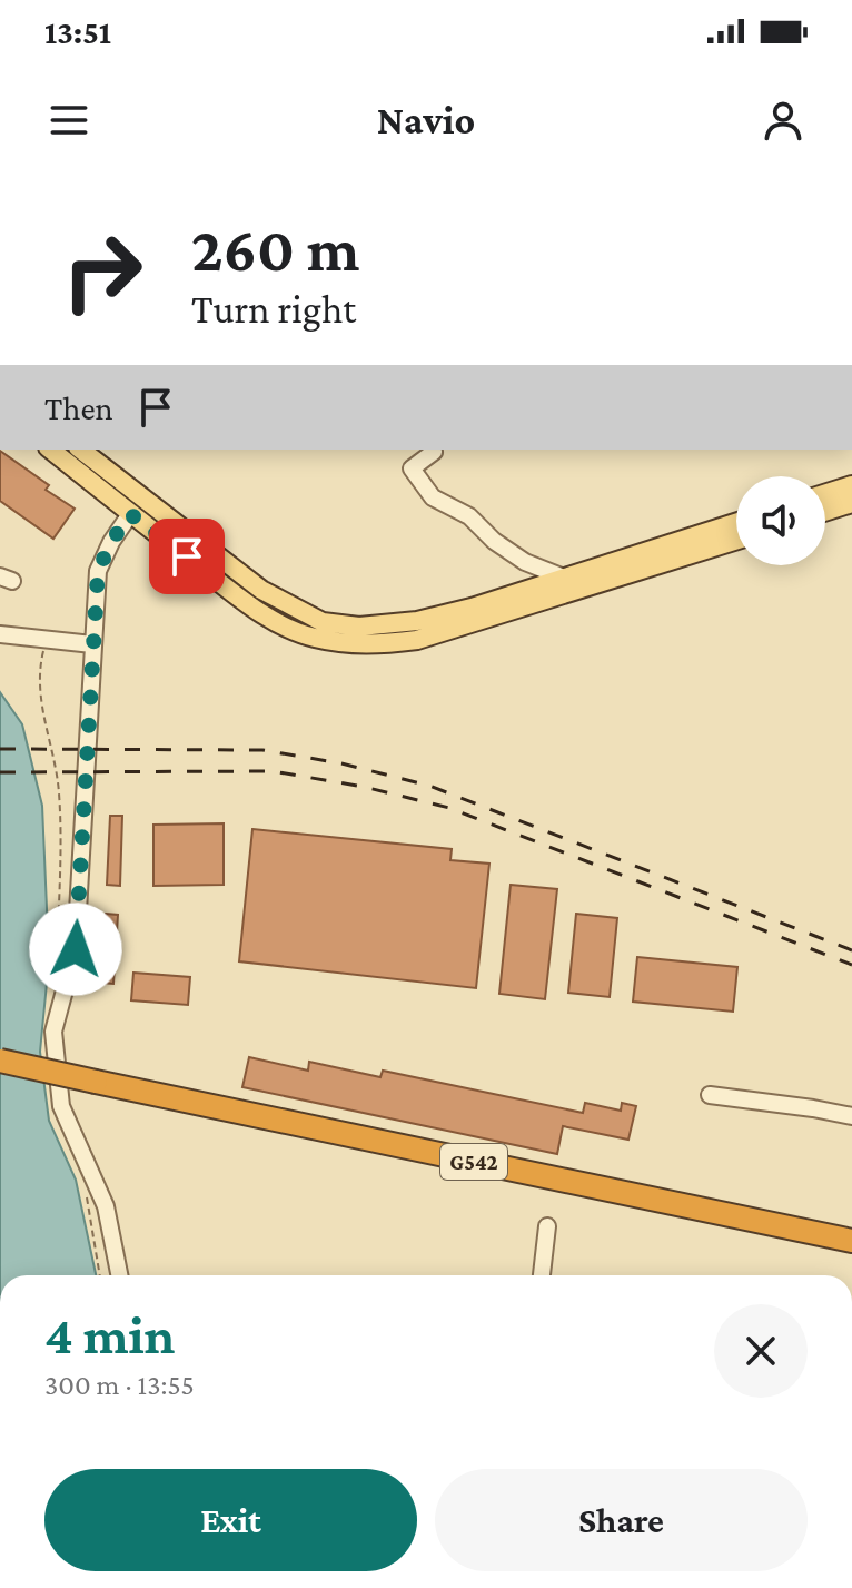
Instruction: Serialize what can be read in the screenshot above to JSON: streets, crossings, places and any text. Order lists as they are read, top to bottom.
{
  "streets": {
    "highway": ["G542"]
  },
  "page": {
    "status": "13:51",
    "header": "Navio",
    "turn": ["260 m", "Turn right"],
    "then": "Then",
    "heading": ["4 min", "300 m · 13:55"],
    "buttons": ["Exit", "Share"]
  }
}
